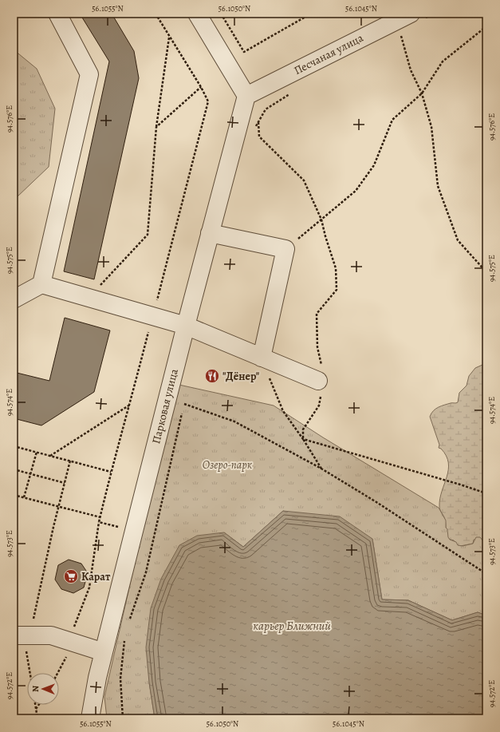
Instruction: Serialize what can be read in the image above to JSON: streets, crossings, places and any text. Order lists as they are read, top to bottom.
{
  "streets": {
    "street": ["Песчаная улица", "Парковая улица"]
  },
  "crossings": [
    ["Песчаная улица", "Парковая улица"]
  ],
  "water": ["карьер Ближний"],
  "parks": ["Озеро-парк"],
  "places": {
    "restaurant": ["\"Дёнер\""],
    "supermarket": ["Карат"]
  },
  "north": "left",
  "coordinates": [
    "56.1055°N",
    "56.1050°N",
    "56.1045°N",
    "94.576°E",
    "94.575°E",
    "94.574°E",
    "94.573°E",
    "94.572°E"
  ]
}
